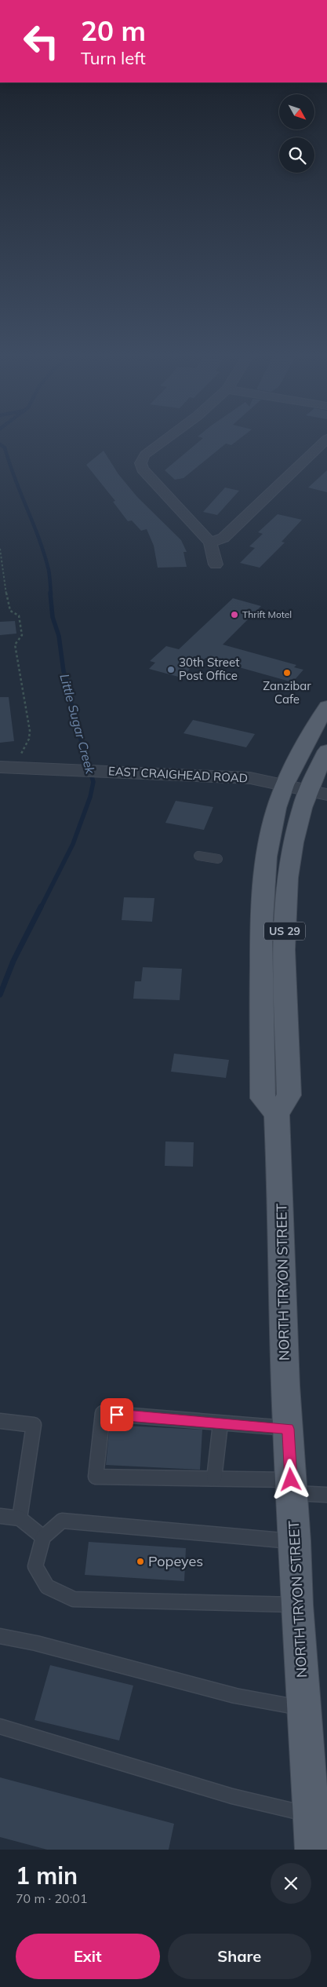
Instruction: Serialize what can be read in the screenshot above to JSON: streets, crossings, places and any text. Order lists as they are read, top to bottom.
{
  "streets": {
    "main road": ["US 29", "NORTH TRYON STREET"],
    "street": ["EAST CRAIGHEAD ROAD"]
  },
  "crossings": [
    ["EAST CRAIGHEAD ROAD", "US 29"],
    ["US 29", "NORTH TRYON STREET"]
  ],
  "water": ["Little Sugar Creek"],
  "places": [
    "Thrift Motel",
    "30th Street Post Office",
    "Zanzibar Cafe",
    "Popeyes"
  ],
  "north": "bottom right",
  "page": {
    "turn": ["20 m", "Turn left"],
    "heading": ["1 min", "70 m · 20:01"],
    "buttons": ["Exit", "Share"]
  }
}
